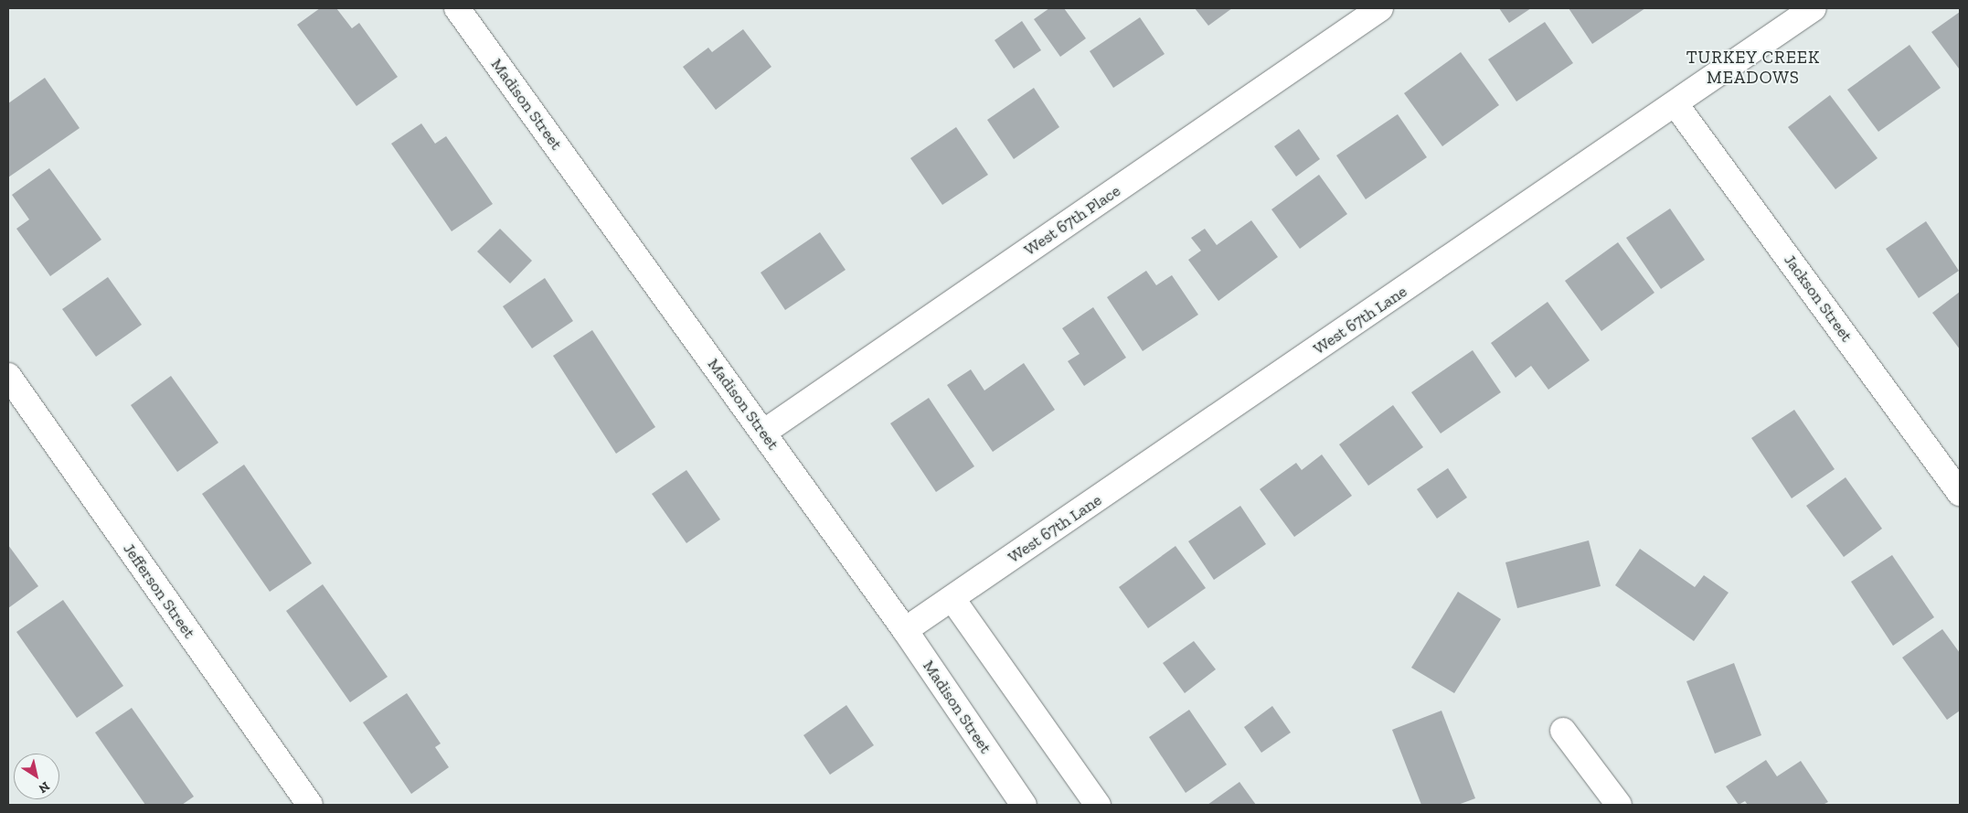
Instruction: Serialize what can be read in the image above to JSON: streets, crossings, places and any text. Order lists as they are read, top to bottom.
{
  "streets": {
    "street": [
      "Madison Street",
      "West 67th Place",
      "Jackson Street",
      "West 67th Lane",
      "Jefferson Street"
    ]
  },
  "crossings": [
    ["Madison Street", "West 67th Place"],
    ["Madison Street", "West 67th Lane"],
    ["Jackson Street", "West 67th Lane"]
  ],
  "districts": ["TURKEY CREEK MEADOWS"],
  "north": "bottom right"
}
